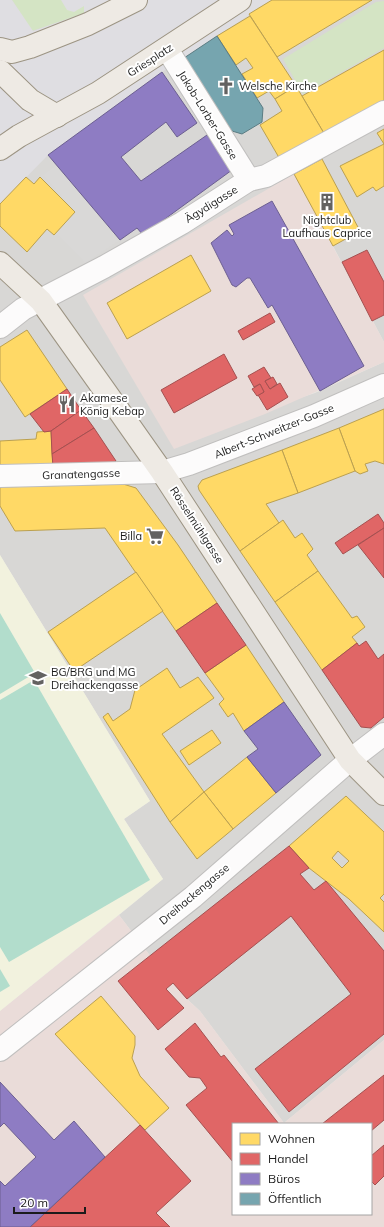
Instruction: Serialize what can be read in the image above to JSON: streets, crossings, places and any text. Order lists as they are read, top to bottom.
{
  "streets": {
    "main road": ["Griesplatz", "Rösselmühlgasse"],
    "street": [
      "Jakob-Lorber-Gasse",
      "Ägydigasse",
      "Albert-Schweitzer-Gasse",
      "Granatengasse",
      "Dreihackengasse"
    ]
  },
  "crossings": [
    ["Griesplatz", "Jakob-Lorber-Gasse"],
    ["Jakob-Lorber-Gasse", "Ägydigasse"],
    ["Ägydigasse", "Rösselmühlgasse"],
    ["Albert-Schweitzer-Gasse", "Granatengasse"],
    ["Albert-Schweitzer-Gasse", "Rösselmühlgasse"],
    ["Granatengasse", "Rösselmühlgasse"],
    ["Rösselmühlgasse", "Dreihackengasse"]
  ],
  "places": {
    "church": ["Welsche Kirche"],
    "building": ["Nightclub Laufhaus Caprice"],
    "restaurant": ["Akamese König Kebap"],
    "supermarket": ["Billa"],
    "school or university": ["BG/BRG und MG Dreihackengasse"]
  },
  "legend": [
    "Wohnen",
    "Handel",
    "Büros",
    "Öffentlich"
  ],
  "scale_bar": "20 m"
}
